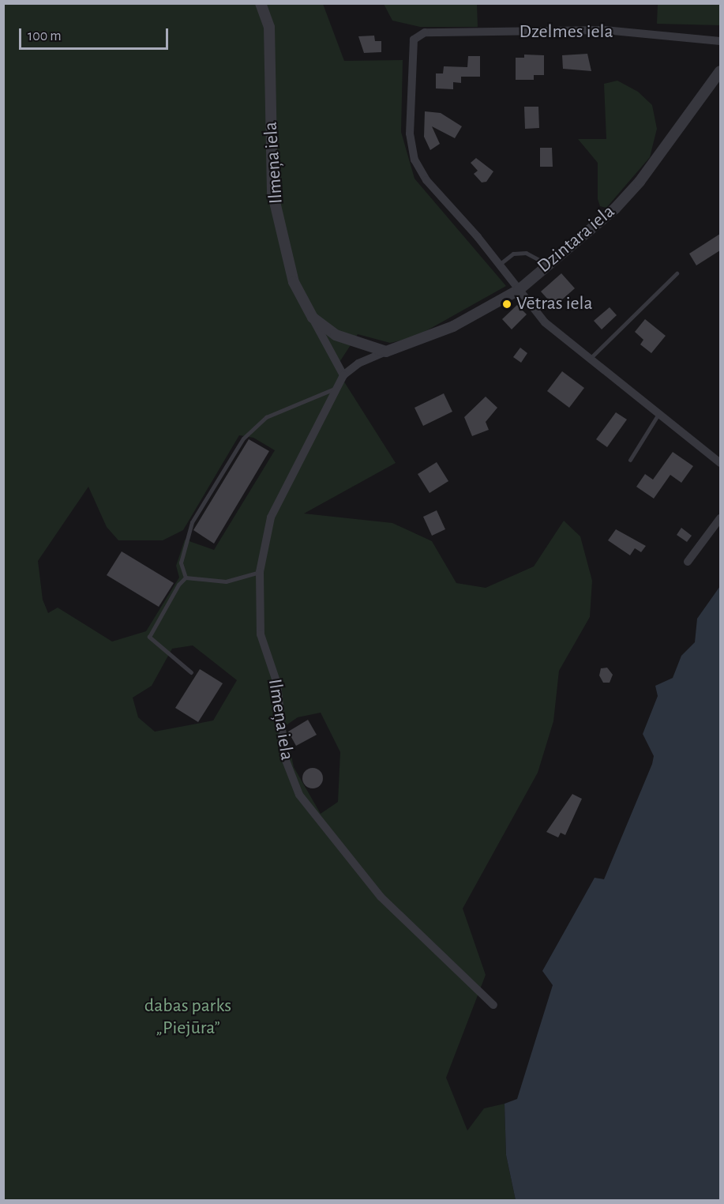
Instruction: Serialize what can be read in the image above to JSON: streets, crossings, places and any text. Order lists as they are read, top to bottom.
{
  "streets": {
    "street": ["Dzelmes iela", "Ilmeņa iela", "Dzintara iela"]
  },
  "crossings": [
    ["Ilmeņa iela", "Dzintara iela"]
  ],
  "parks": ["dabas parks „Piejūra”"],
  "places": ["Vētras iela"],
  "scale_bar": "100 m"
}
